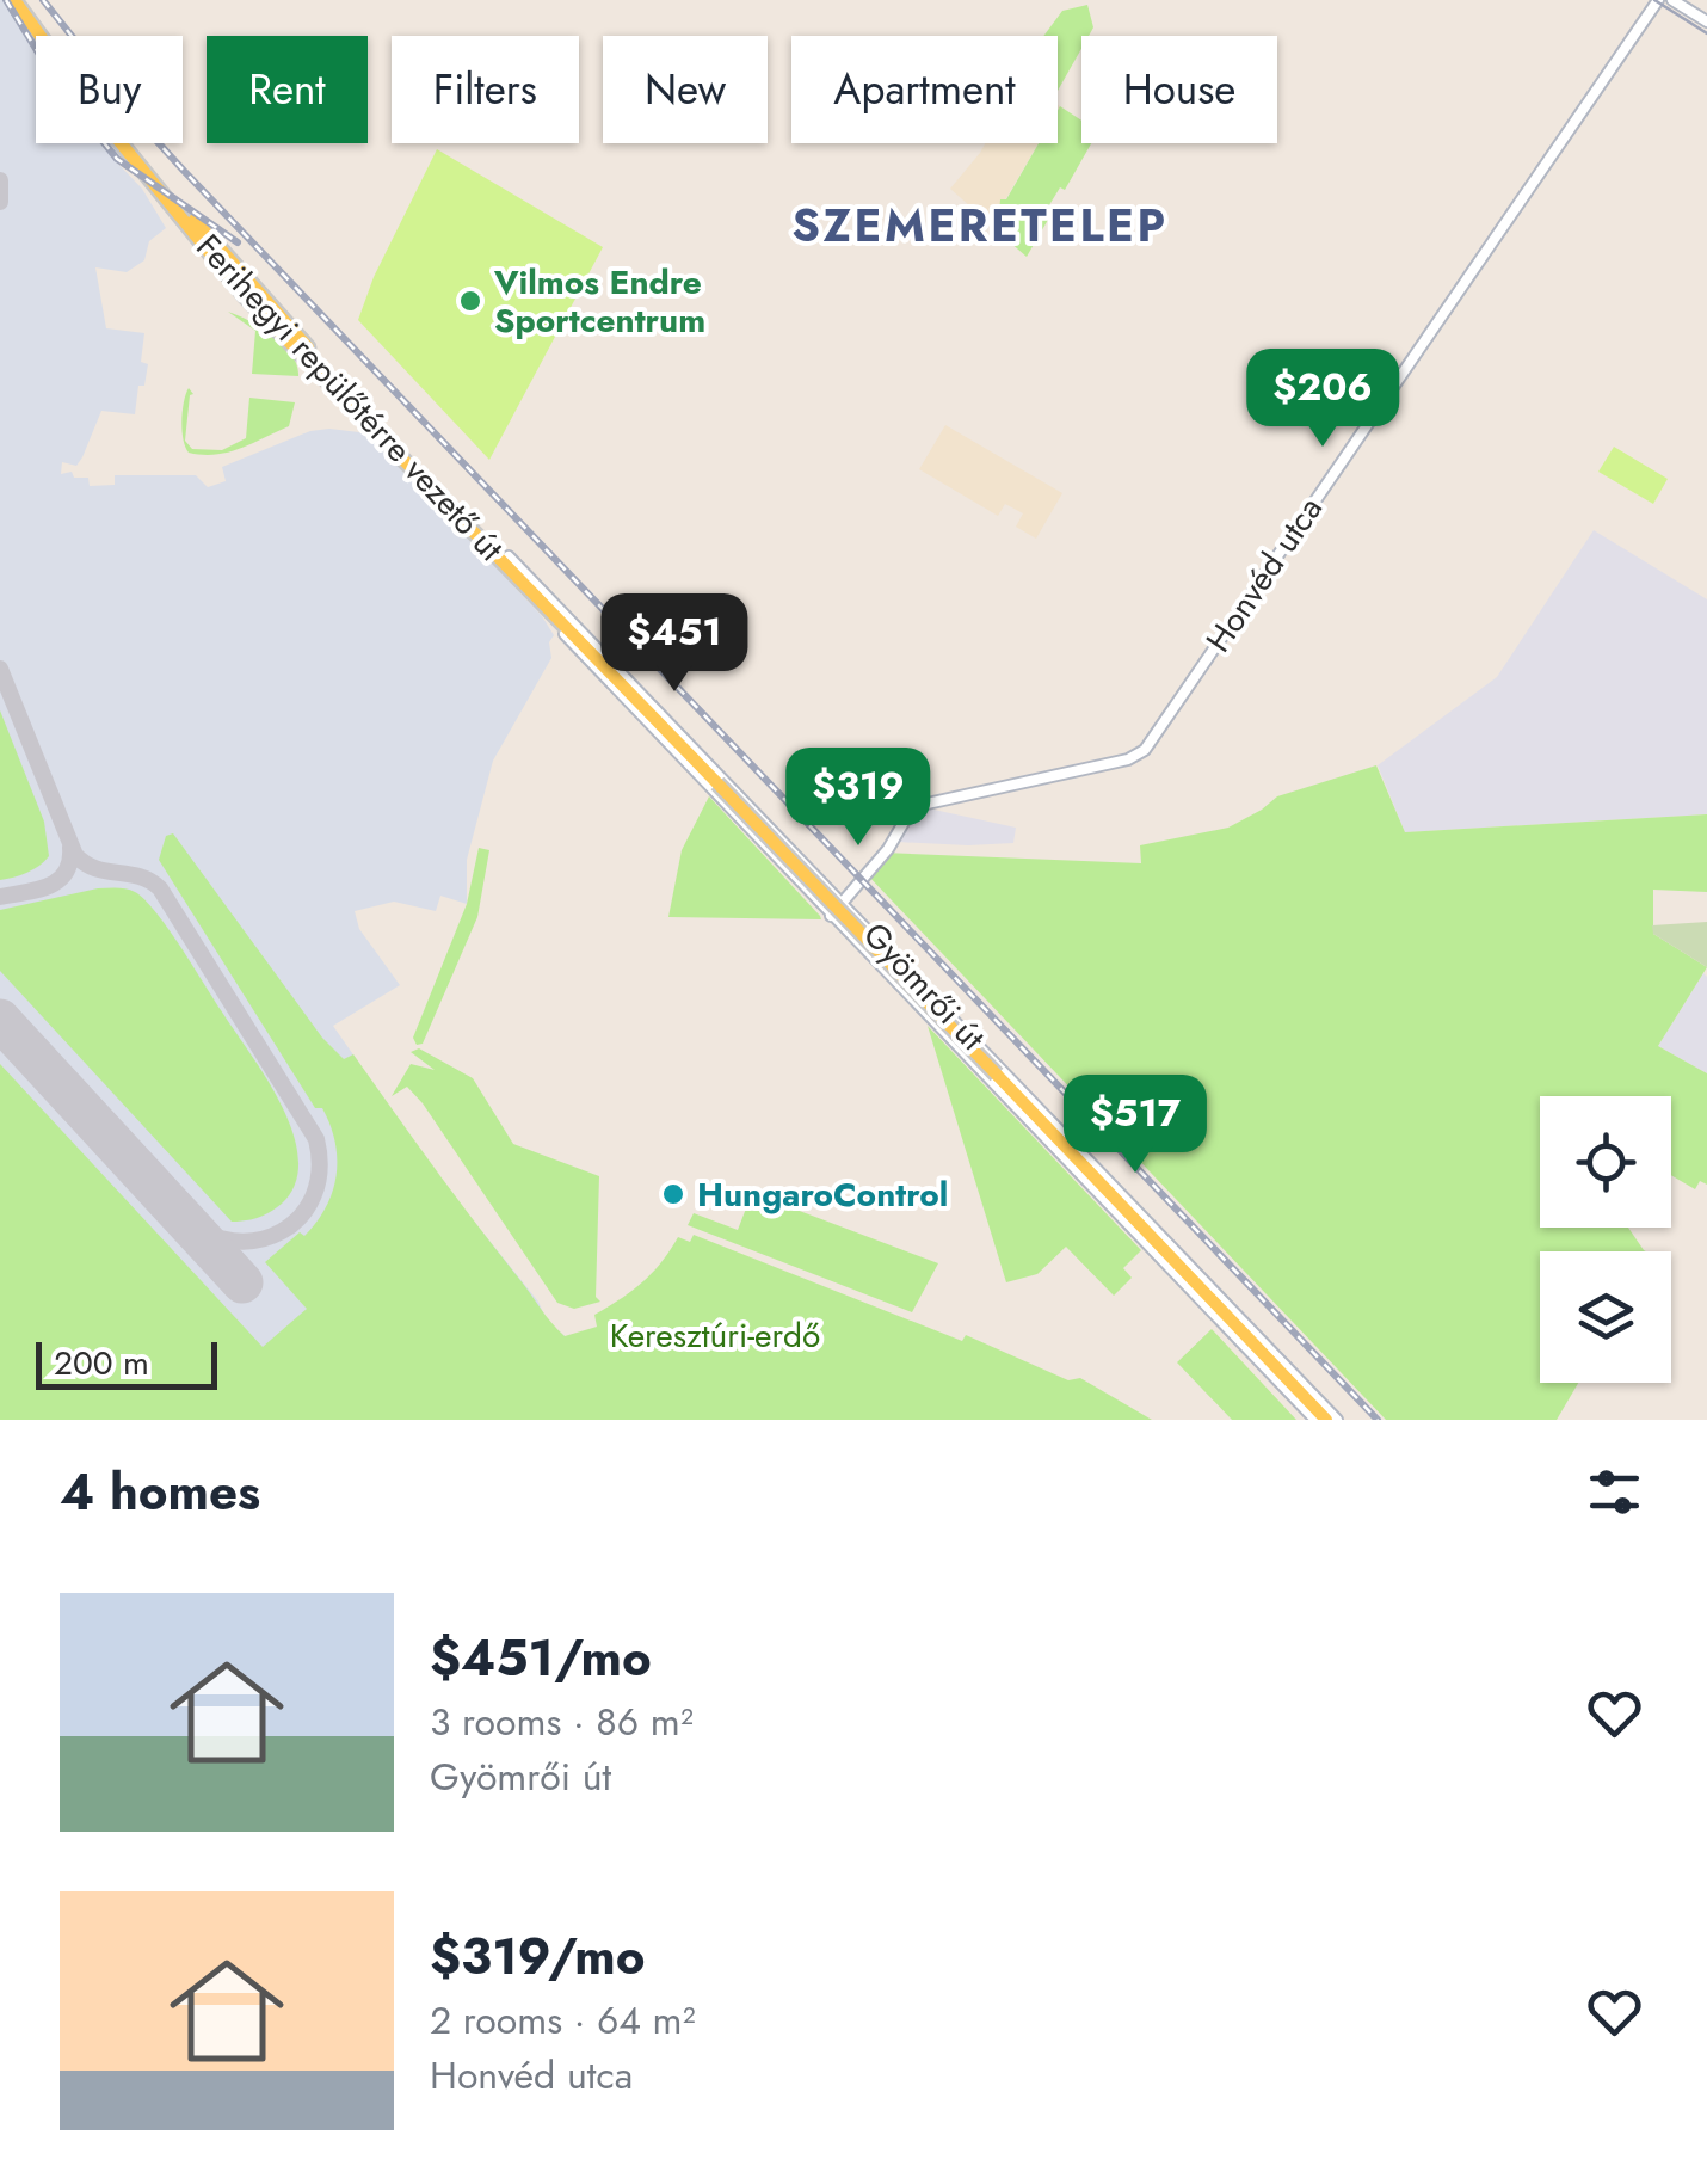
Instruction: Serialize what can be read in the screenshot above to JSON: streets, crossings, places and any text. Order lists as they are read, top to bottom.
{
  "streets": {
    "main road": ["Ferihegyi repülőtérre vezető út"],
    "street": ["Honvéd utca", "Gyömrői út"]
  },
  "crossings": [
    ["Ferihegyi repülőtérre vezető út", "Gyömrői út"],
    ["Honvéd utca", "Gyömrői út"]
  ],
  "districts": ["SZEMERETELEP"],
  "parks": ["Keresztúri-erdő"],
  "places": ["Vilmos Endre Sportcentrum", "HungaroControl"],
  "scale_bar": "200 m",
  "page": {
    "chip": [
      "Buy",
      "Rent",
      "Filters",
      "New",
      "Apartment",
      "House"
    ],
    "price": [
      "$206",
      "$451",
      "$319",
      "$517"
    ],
    "scale": "200 m",
    "heading": "4 homes",
    "list": [
      {
        "name": "$451/mo",
        "note": "3 rooms · 86 m² · Gyömrői út"
      },
      {
        "name": "$319/mo",
        "note": "2 rooms · 64 m² · Honvéd utca"
      }
    ]
  }
}
